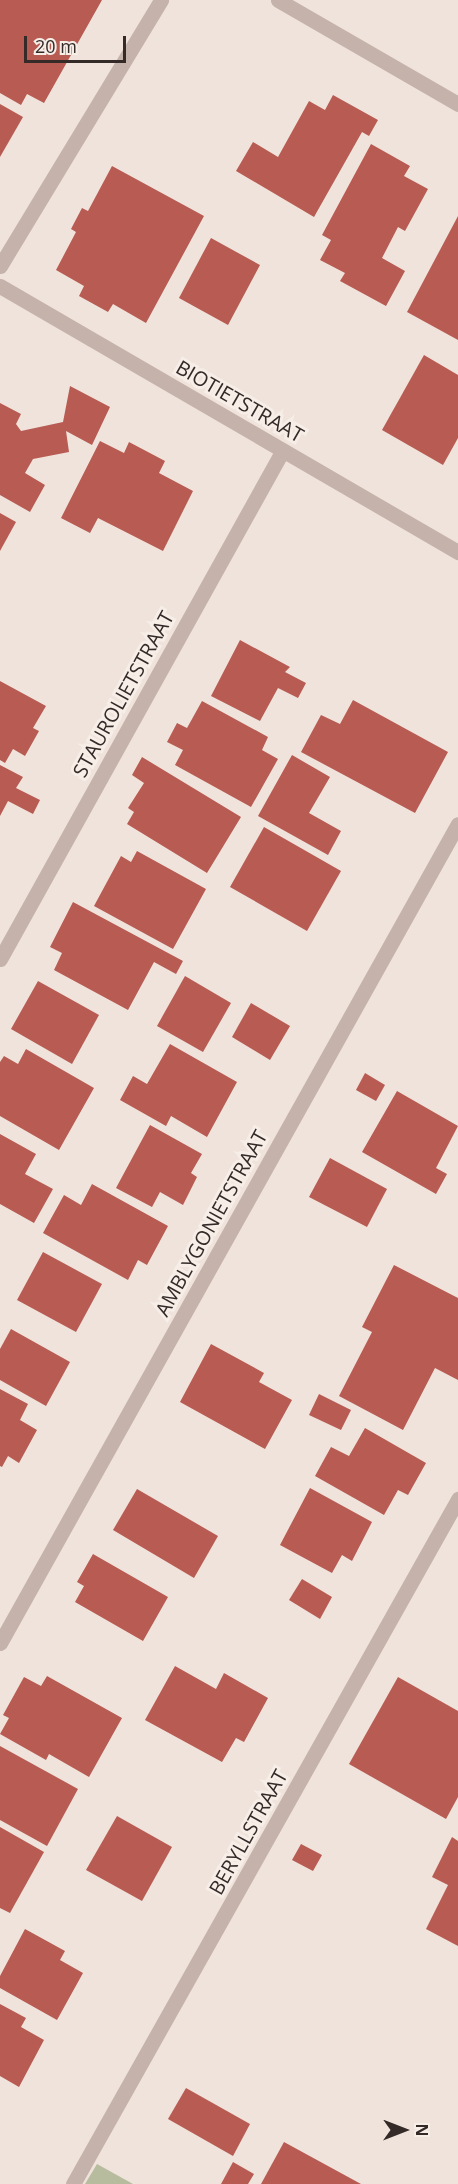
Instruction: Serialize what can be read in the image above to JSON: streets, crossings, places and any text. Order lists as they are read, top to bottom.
{
  "streets": {
    "street": [
      "BIOTIETSTRAAT",
      "STAUROLIETSTRAAT",
      "AMBLYGONIETSTRAAT",
      "BERYLLSTRAAT"
    ]
  },
  "crossings": [
    ["BIOTIETSTRAAT", "STAUROLIETSTRAAT"]
  ],
  "scale_bar": "20 m",
  "north": "right"
}
